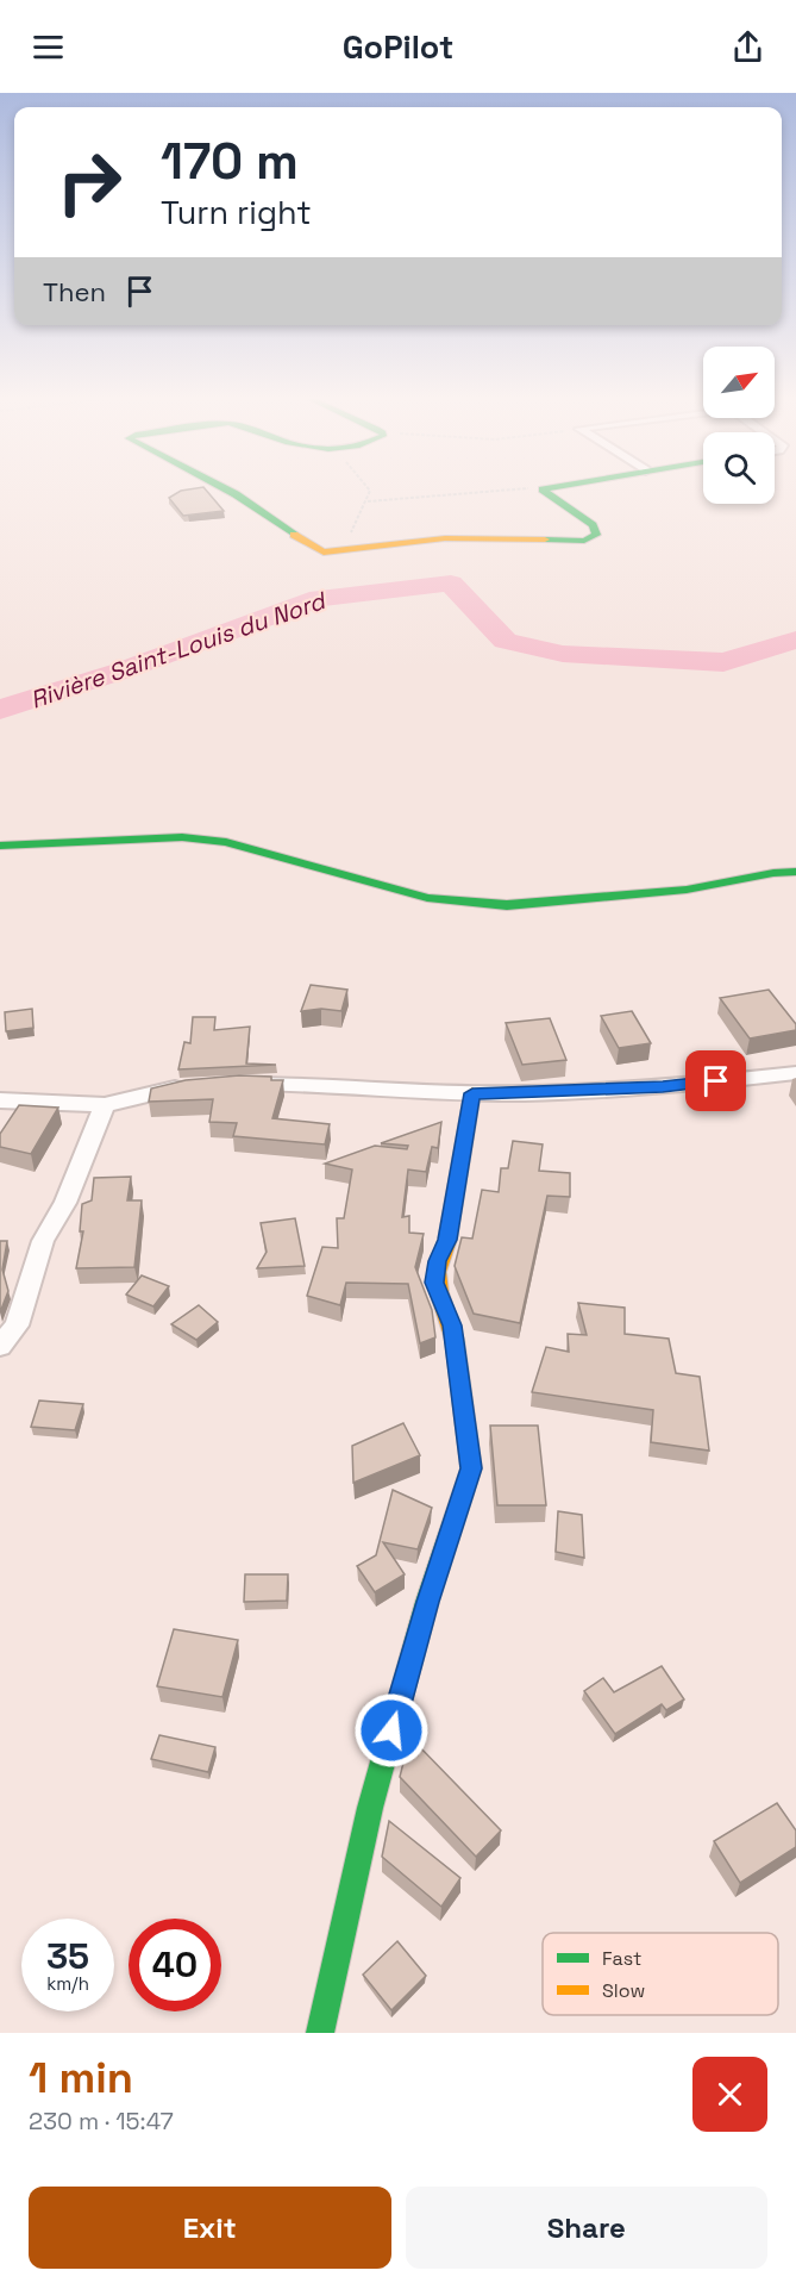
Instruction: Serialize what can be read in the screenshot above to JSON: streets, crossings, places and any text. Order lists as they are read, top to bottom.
{
  "water": ["Rivière Saint-Louis du Nord"],
  "legend": ["Fast", "Slow"],
  "north": "top right",
  "page": {
    "header": "GoPilot",
    "turn": ["170 m", "Turn right"],
    "then": "Then",
    "speed": "35 km/h",
    "limit": "40",
    "heading": ["1 min", "230 m · 15:47"],
    "buttons": ["Exit", "Share"]
  }
}
